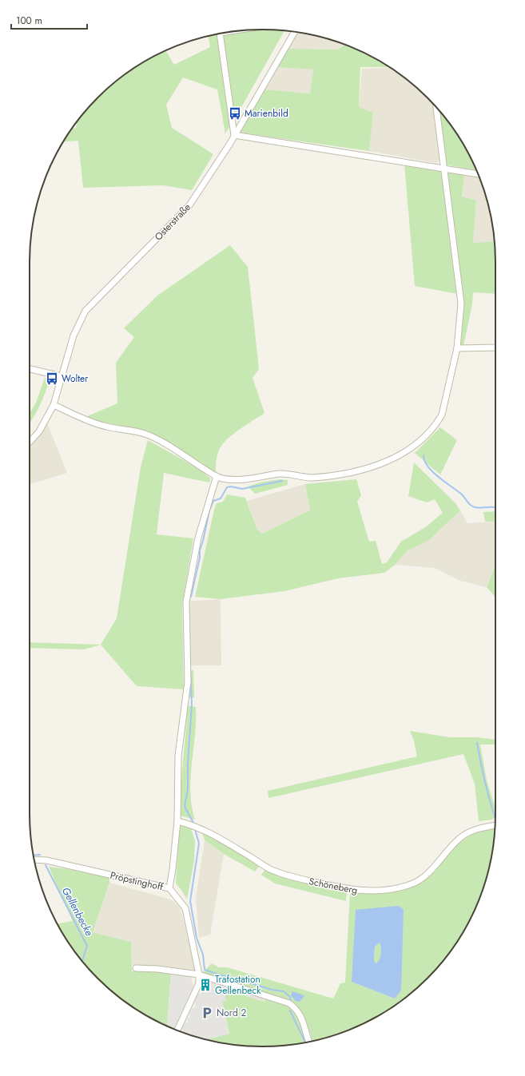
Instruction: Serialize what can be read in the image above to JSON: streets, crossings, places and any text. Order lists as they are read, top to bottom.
{
  "streets": {
    "street": ["Osterstraße", "Pröpstinghoff", "Schöneberg"]
  },
  "water": ["Gellenbecke"],
  "places": {
    "bus stop": ["Marienbild", "Wolter"],
    "building": ["Trafostation Gellenbeck"],
    "parking": ["Nord 2"]
  },
  "scale_bar": "100 m"
}
